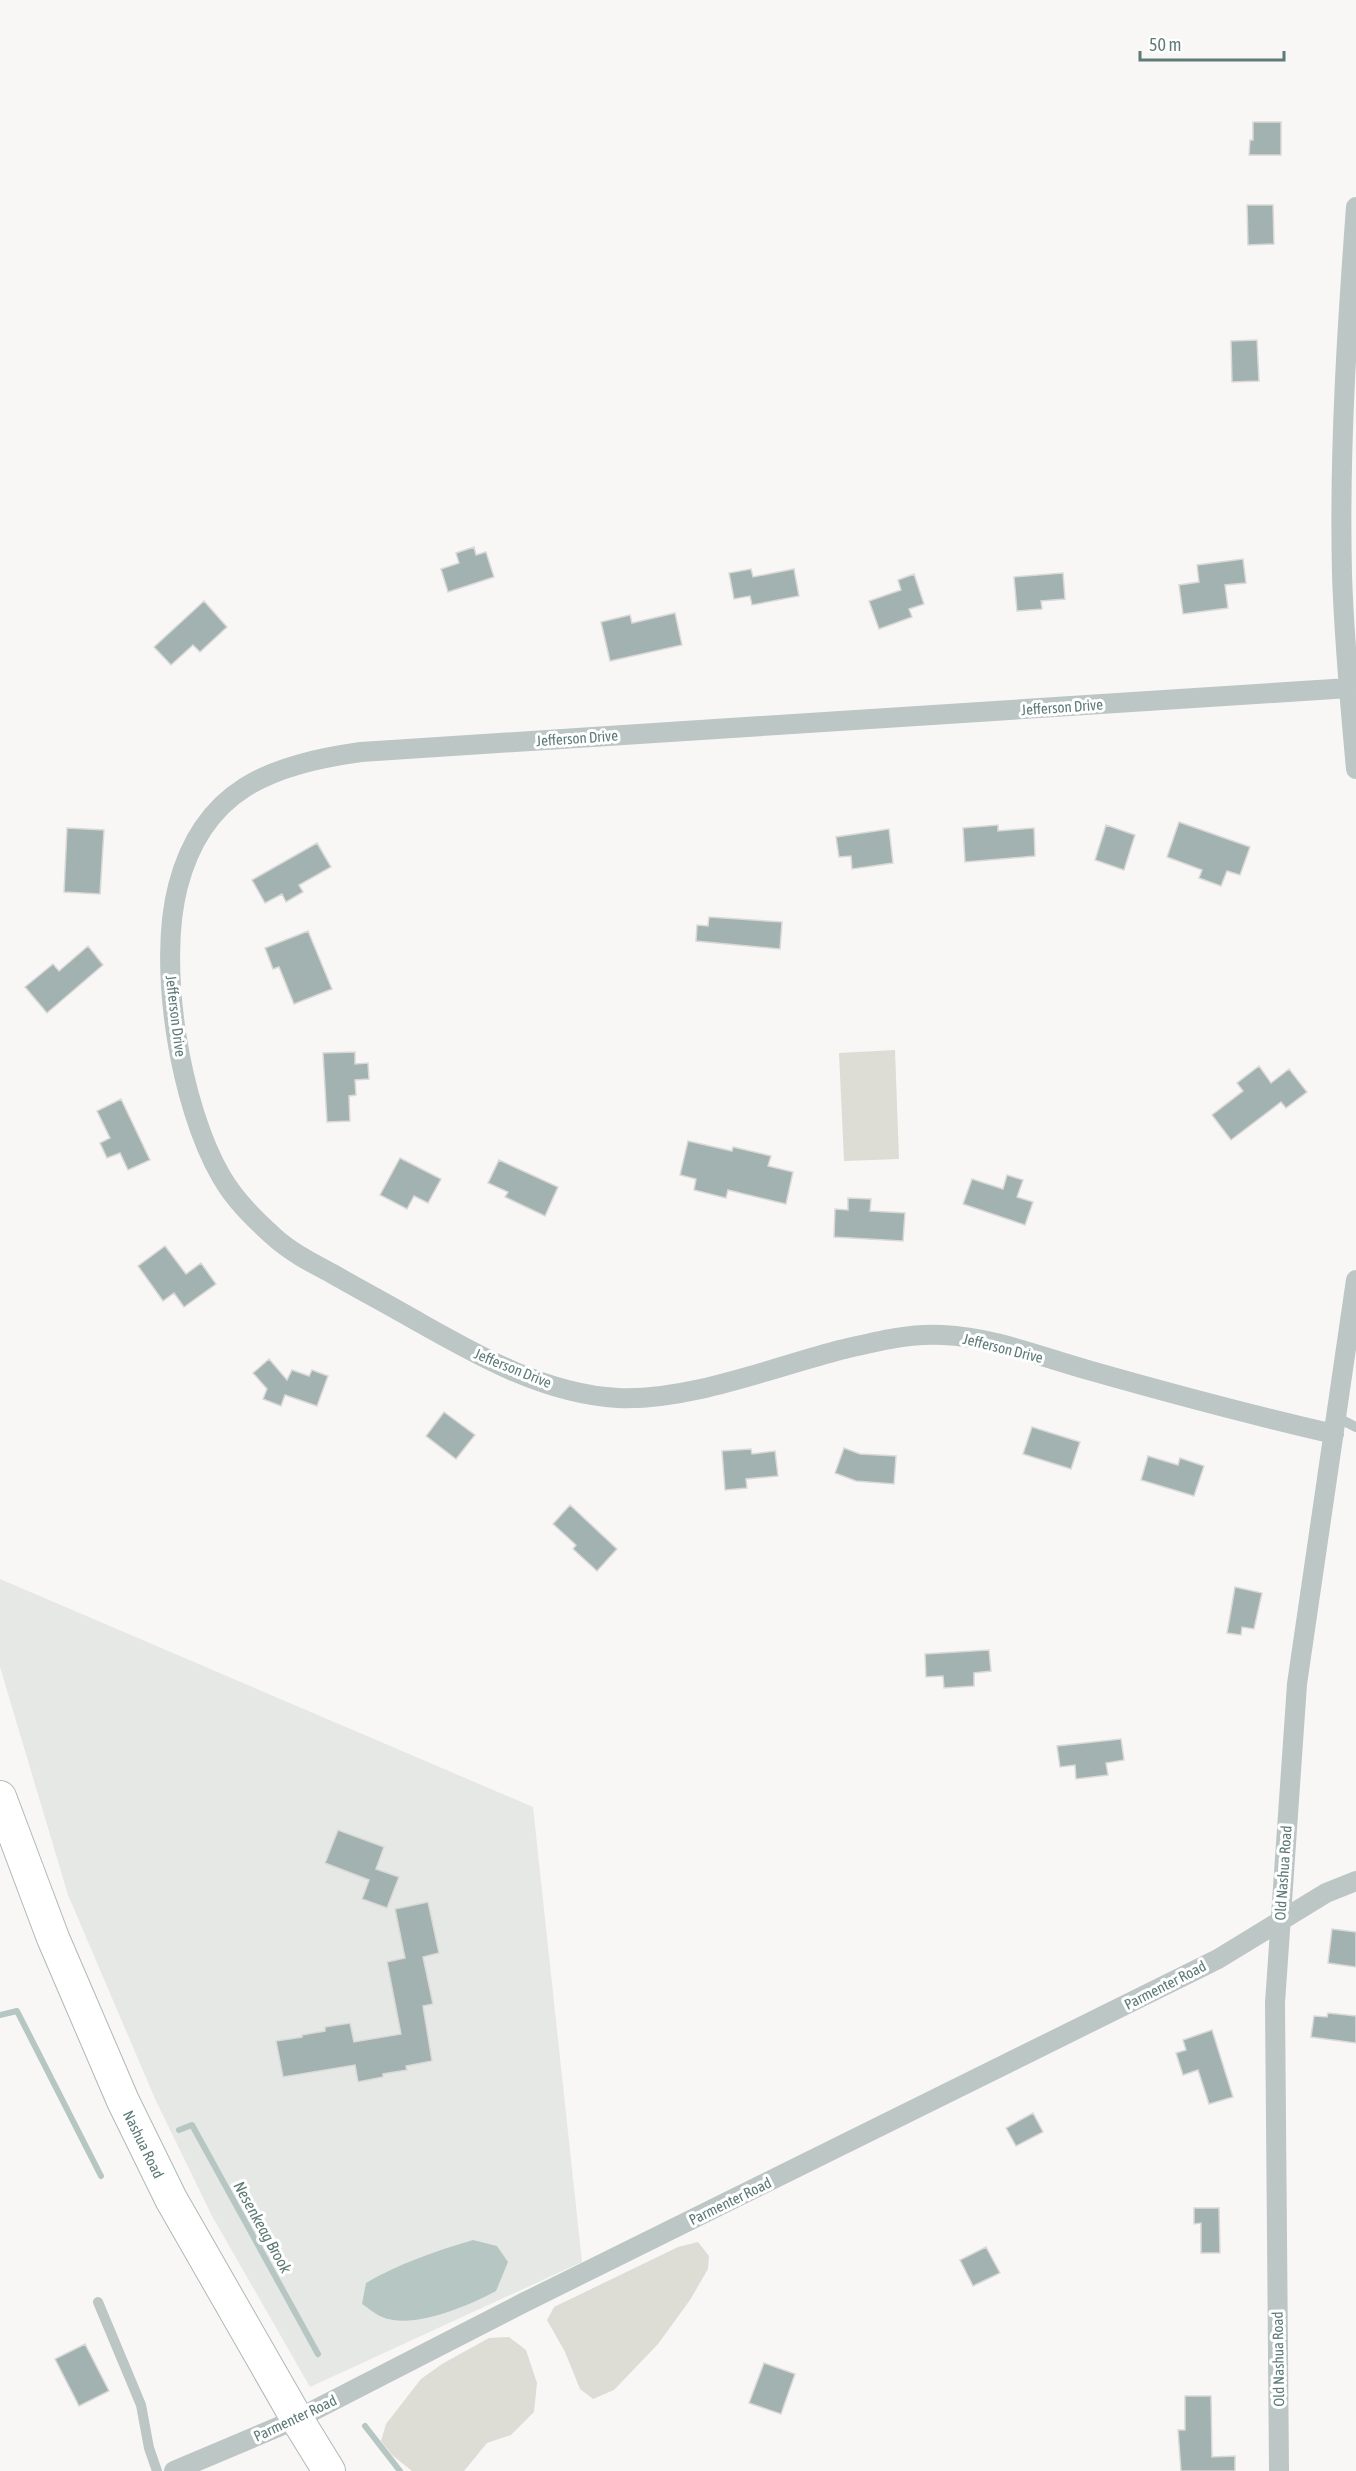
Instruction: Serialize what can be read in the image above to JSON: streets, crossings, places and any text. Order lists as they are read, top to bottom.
{
  "streets": {
    "main road": ["Nashua Road"],
    "street": ["Jefferson Drive", "Old Nashua Road", "Parmenter Road"]
  },
  "crossings": [
    ["Jefferson Drive", "Old Nashua Road"],
    ["Old Nashua Road", "Parmenter Road"],
    ["Parmenter Road", "Nashua Road"]
  ],
  "water": ["Nesenkeag Brook"],
  "scale_bar": "50 m"
}
